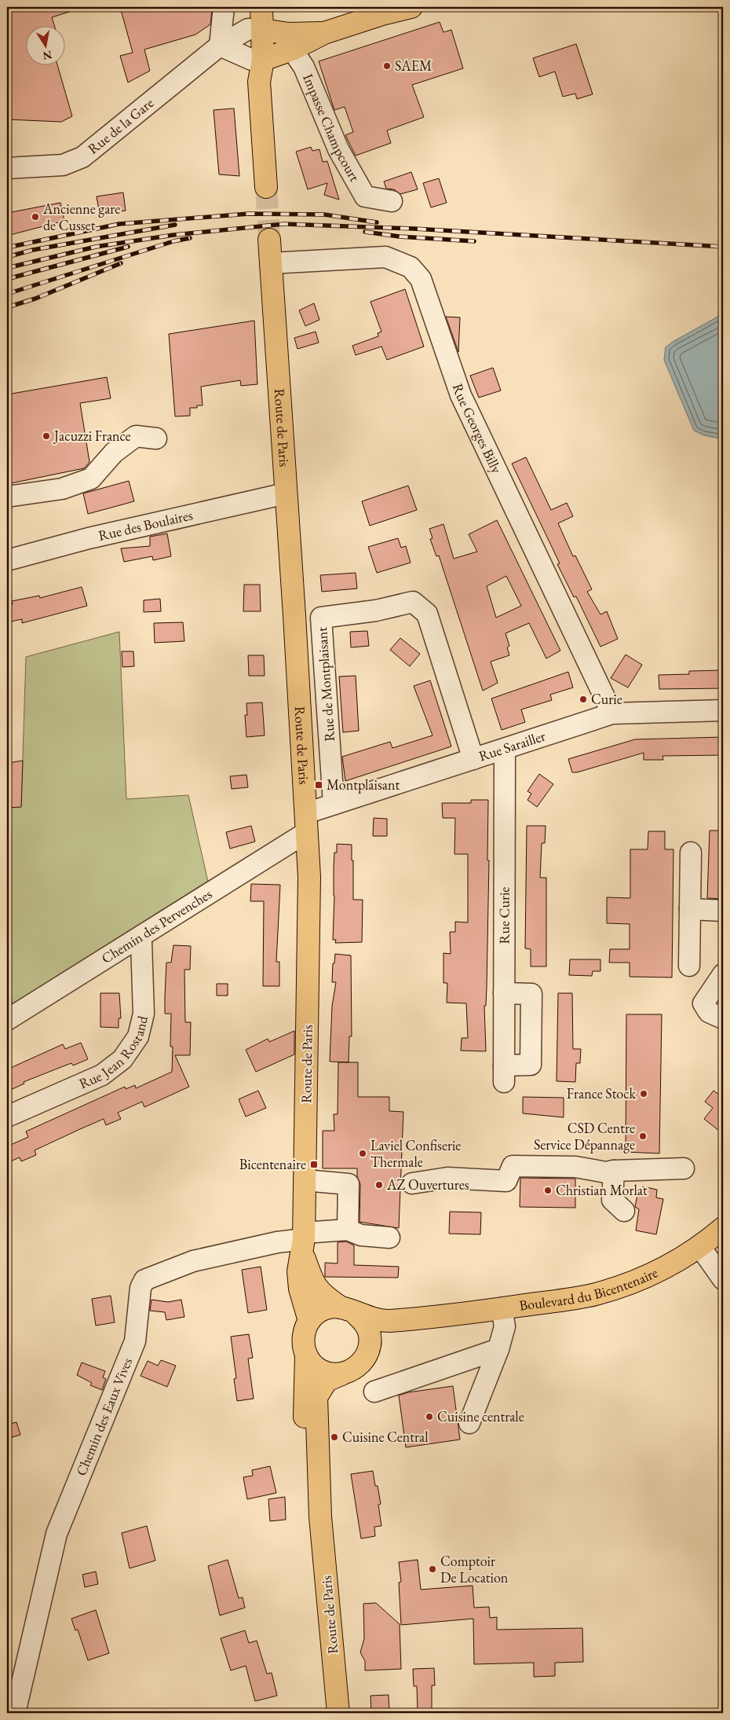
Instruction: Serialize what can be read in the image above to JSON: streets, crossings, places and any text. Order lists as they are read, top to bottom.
{
  "streets": {
    "main road": ["Route de Paris", "Boulevard du Bicentenaire"],
    "street": [
      "Rue de la Gare",
      "Impasse Champcourt",
      "Rue Georges Billy",
      "Rue des Boulaires",
      "Rue de Montplaisant",
      "Rue Sarailler",
      "Rue Curie",
      "Chemin des Pervenches",
      "Rue Jean Rostand",
      "Chemin des Eaux Vives"
    ]
  },
  "crossings": [
    ["Rue Georges Billy", "Route de Paris"],
    ["Rue Georges Billy", "Rue Sarailler"],
    ["Route de Paris", "Rue des Boulaires"],
    ["Route de Paris", "Rue Sarailler"],
    ["Route de Paris", "Chemin des Pervenches"],
    ["Route de Paris", "Boulevard du Bicentenaire"],
    ["Route de Paris", "Chemin des Eaux Vives"],
    ["Rue de Montplaisant", "Rue Sarailler"],
    ["Rue Sarailler", "Rue Curie"],
    ["Rue Sarailler", "Chemin des Pervenches"],
    ["Chemin des Pervenches", "Rue Jean Rostand"]
  ],
  "places": {
    "other": [
      "SAEM",
      "Ancienne gare de Cusset",
      "Jacuzzi France",
      "Curie",
      "France Stock",
      "CSD Centre Service Dépannage",
      "Laviel Confiserie Thermale",
      "AZ Ouvertures",
      "Christian Morlat",
      "Cuisine centrale",
      "Cuisine Central",
      "Comptoir De Location"
    ],
    "transit": ["Montplaisant", "Bicentenaire"]
  },
  "north": "bottom"
}
